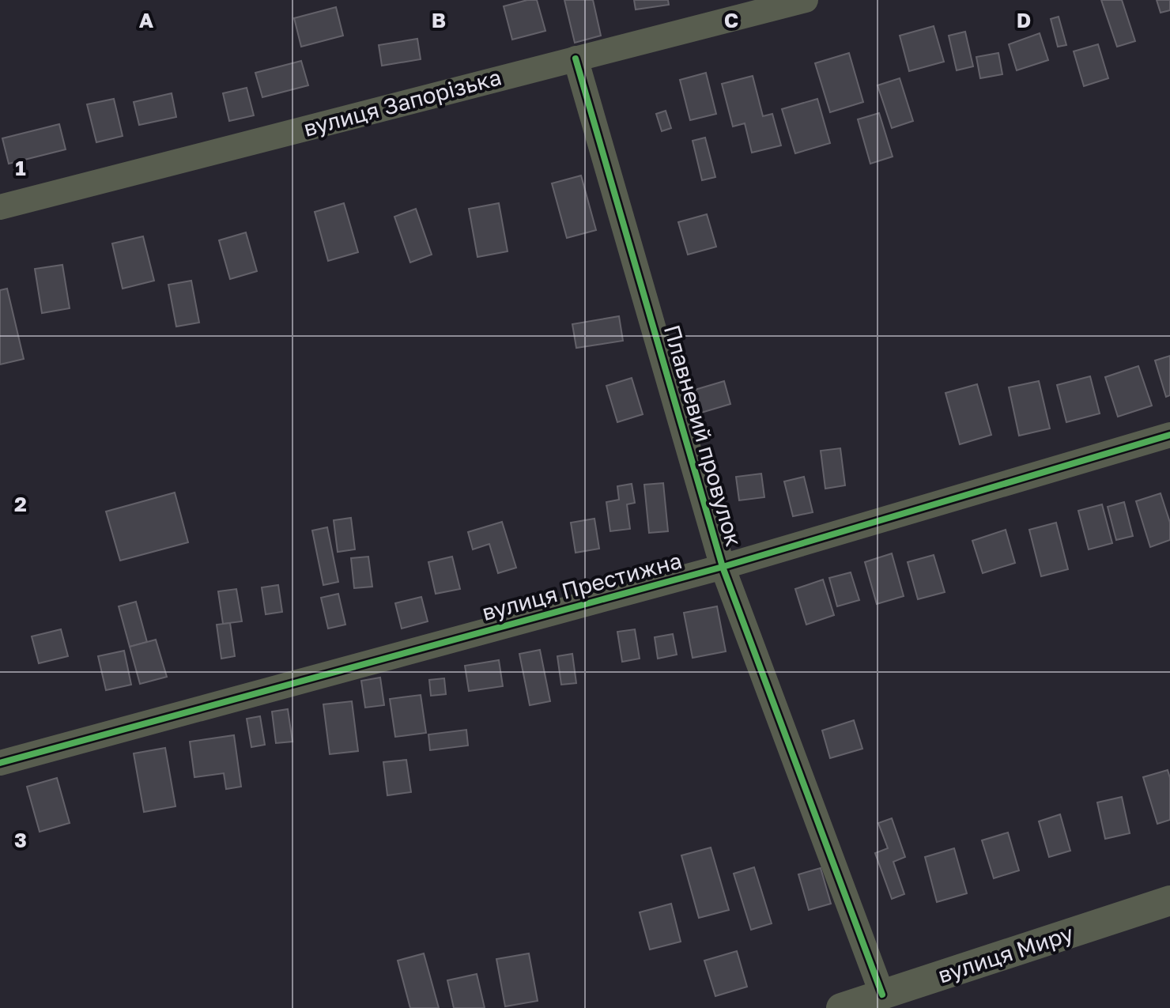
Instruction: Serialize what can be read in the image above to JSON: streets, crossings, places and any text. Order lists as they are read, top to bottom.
{
  "streets": {
    "street": [
      "вулиця Запорізька",
      "Плавневий провулок",
      "вулиця Престижна",
      "вулиця Миру"
    ]
  },
  "crossings": [
    ["вулиця Запорізька", "Плавневий провулок"],
    ["Плавневий провулок", "вулиця Престижна"],
    ["Плавневий провулок", "вулиця Миру"]
  ],
  "grid": {
    "columns": [
      "A",
      "B",
      "C",
      "D"
    ],
    "rows": ["1", "2", "3"]
  }
}
